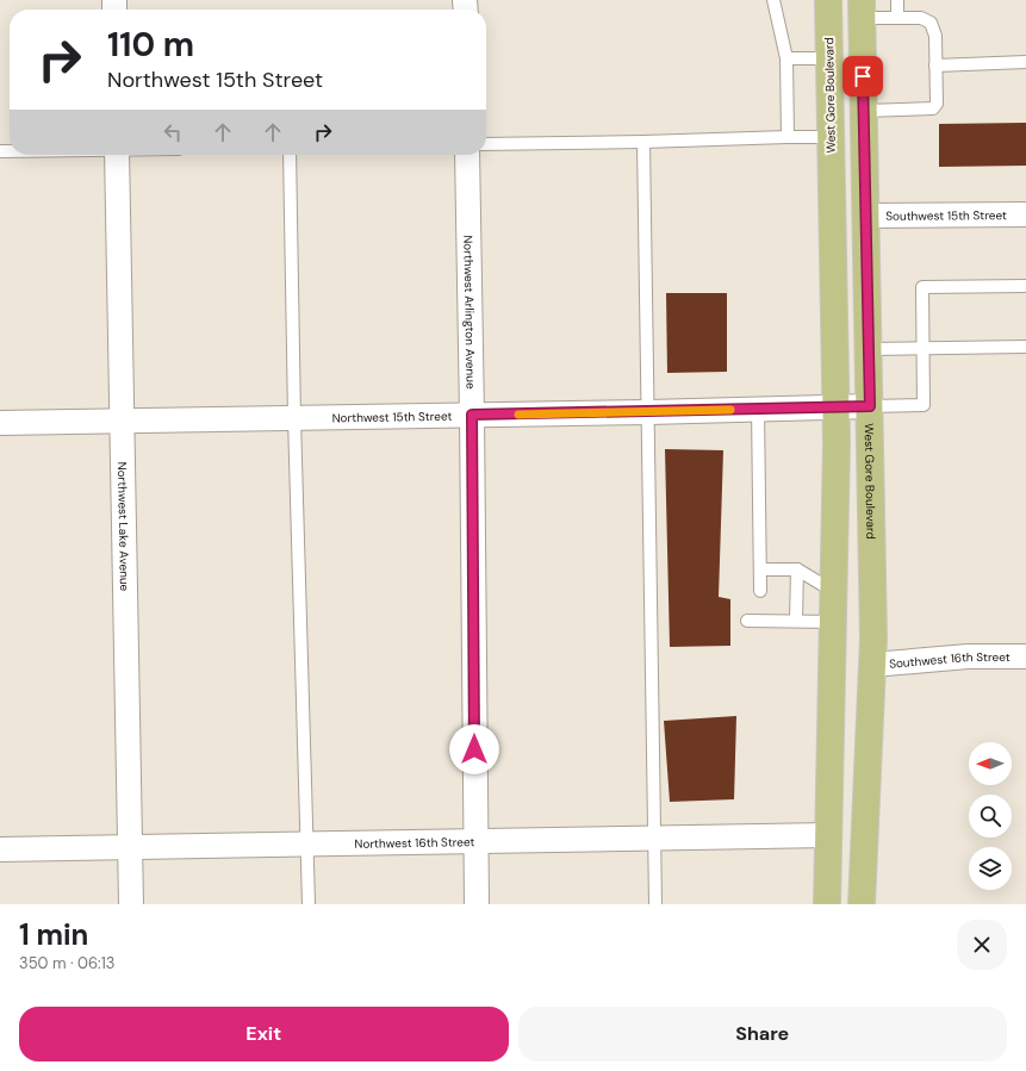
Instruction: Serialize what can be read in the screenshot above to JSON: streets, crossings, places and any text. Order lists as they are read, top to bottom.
{
  "streets": {
    "main road": ["West Gore Boulevard"],
    "street": [
      "Southwest 15th Street",
      "Northwest Arlington Avenue",
      "Northwest 15th Street",
      "Northwest Lake Avenue",
      "Southwest 16th Street",
      "Northwest 16th Street"
    ]
  },
  "crossings": [
    ["West Gore Boulevard", "Southwest 15th Street"],
    ["West Gore Boulevard", "Northwest 15th Street"],
    ["West Gore Boulevard", "Southwest 16th Street"],
    ["West Gore Boulevard", "Northwest 16th Street"],
    ["Northwest Arlington Avenue", "Northwest 15th Street"],
    ["Northwest Arlington Avenue", "Northwest 16th Street"],
    ["Northwest 15th Street", "Northwest Lake Avenue"],
    ["Northwest Lake Avenue", "Northwest 16th Street"]
  ],
  "north": "left",
  "page": {
    "turn": ["110 m", "Northwest 15th Street"],
    "heading": ["1 min", "350 m · 06:13"],
    "buttons": ["Exit", "Share"]
  }
}
